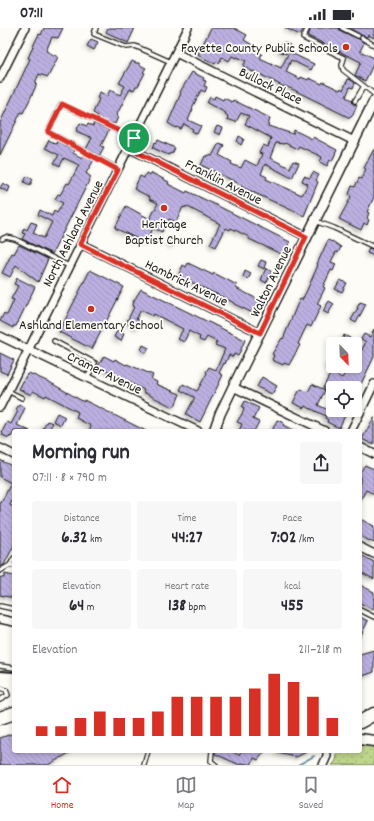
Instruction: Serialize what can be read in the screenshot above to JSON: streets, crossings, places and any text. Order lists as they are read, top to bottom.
{
  "streets": {
    "street": [
      "Bullock Place",
      "Franklin Avenue",
      "North Ashland Avenue",
      "Walton Avenue",
      "Hambrick Avenue",
      "Cramer Avenue"
    ]
  },
  "crossings": [
    ["Bullock Place", "North Ashland Avenue"],
    ["Bullock Place", "Walton Avenue"],
    ["Franklin Avenue", "North Ashland Avenue"],
    ["Franklin Avenue", "Walton Avenue"],
    ["North Ashland Avenue", "Hambrick Avenue"],
    ["North Ashland Avenue", "Cramer Avenue"],
    ["Walton Avenue", "Hambrick Avenue"]
  ],
  "places": ["Fayette County Public Schools", "Heritage Baptist Church", "Ashland Elementary School"],
  "north": "bottom right",
  "page": {
    "status": "07:11",
    "heading": ["Morning run", "07:11 · 8 × 790 m"],
    "stats": [
      ["Distance", "6.32 km"],
      ["Time", "44:27"],
      ["Pace", "7:02 /km"],
      ["Elevation", "64 m"],
      ["Heart rate", "138 bpm"],
      ["kcal", "455"]
    ],
    "chart": ["Elevation", "211–218 m"],
    "tabs": ["Home", "Map", "Saved"]
  }
}
